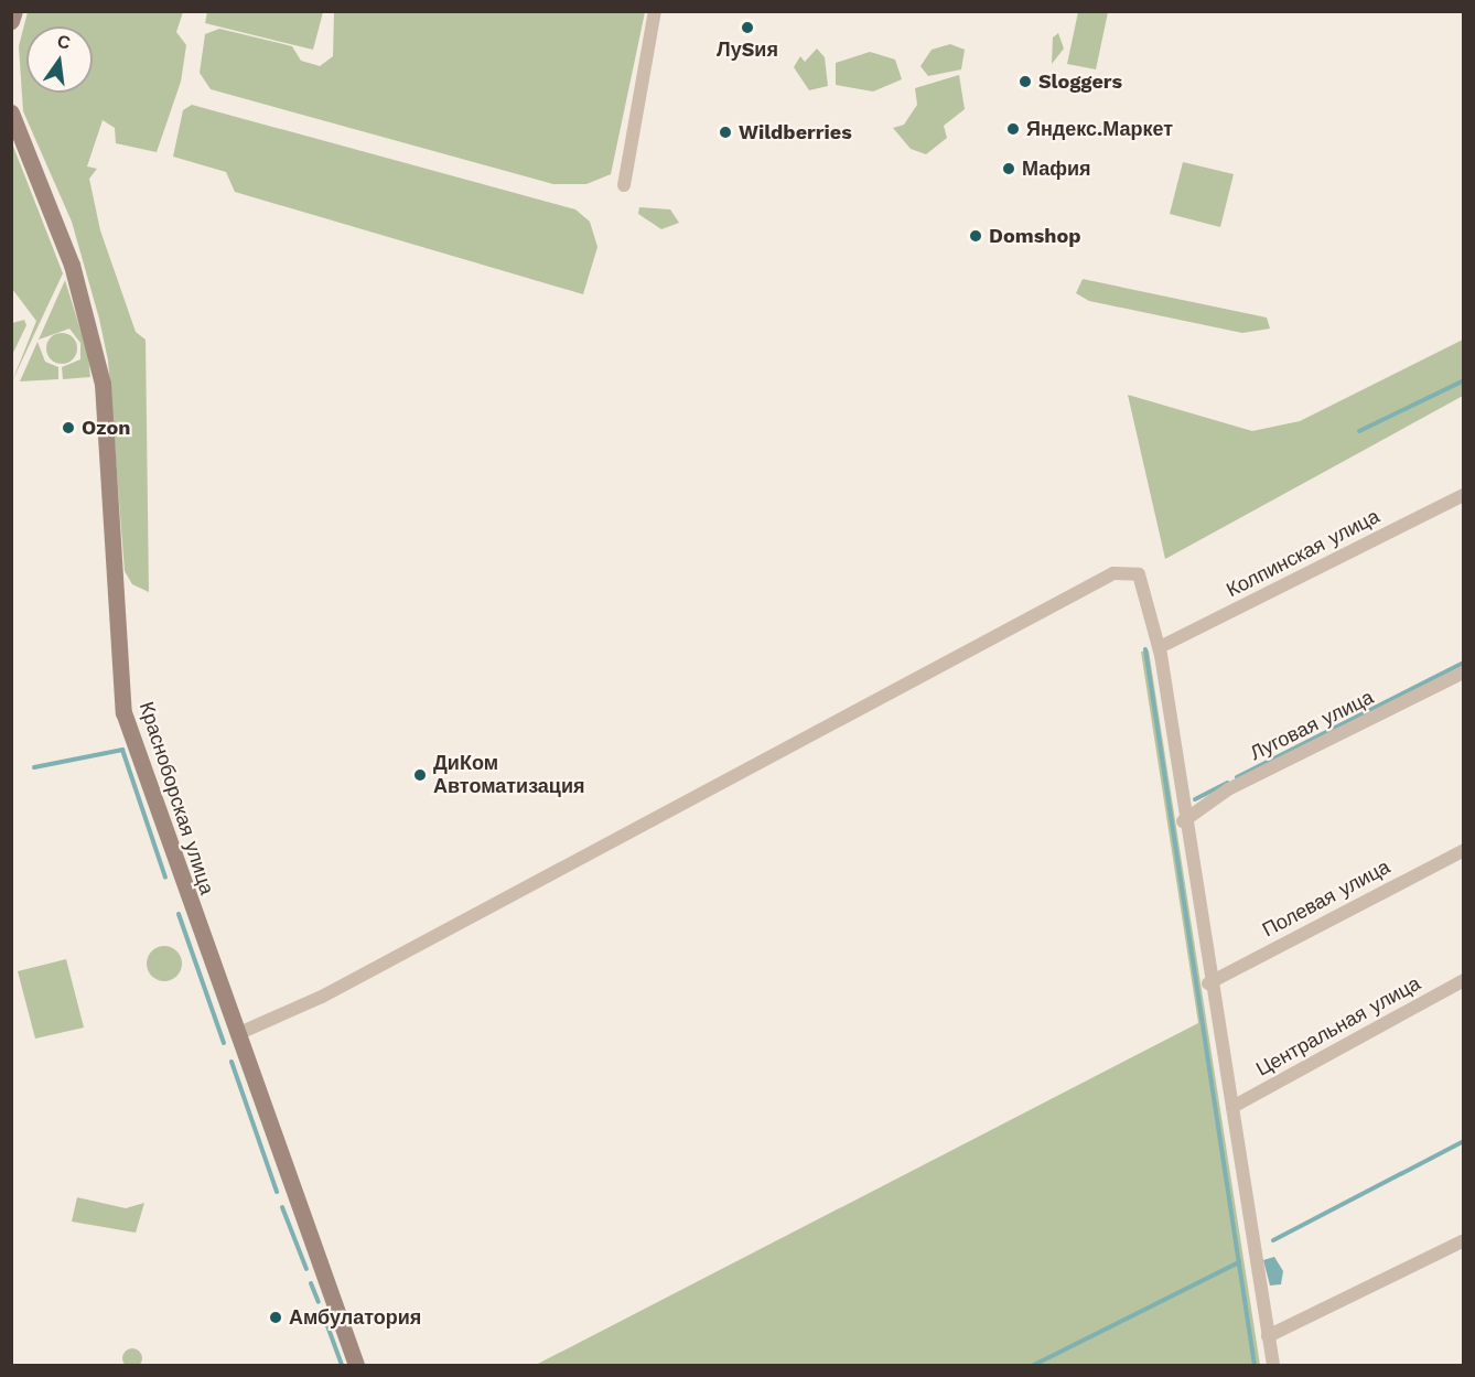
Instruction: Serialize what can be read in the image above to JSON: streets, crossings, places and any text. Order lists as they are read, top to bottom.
{
  "streets": {
    "street": [
      "Колпинская улица",
      "Луговая улица",
      "Красноборская улица",
      "Полевая улица",
      "Центральная улица"
    ]
  },
  "places": [
    "ЛуSия",
    "Sloggers",
    "Яндекс.Маркет",
    "Wildberries",
    "Мафия",
    "Domshop",
    "Ozon",
    "ДиКом Автоматизация",
    "Амбулатория"
  ],
  "north": "top"
}
